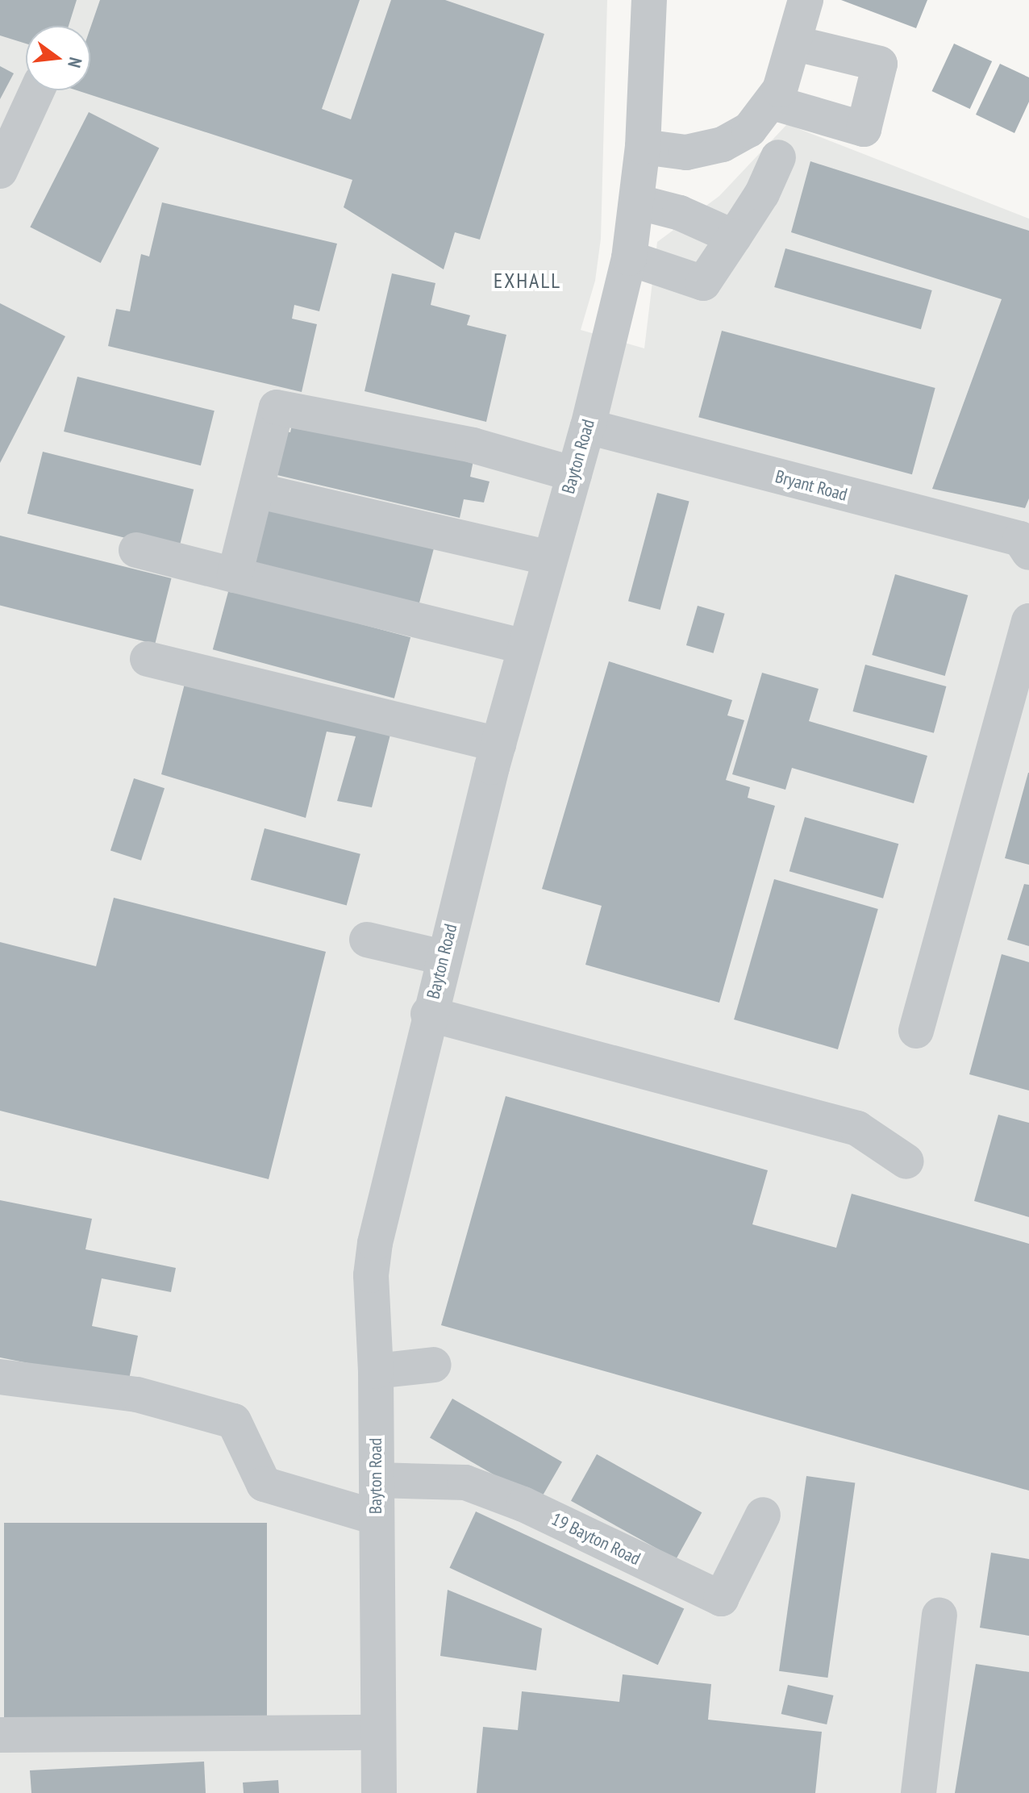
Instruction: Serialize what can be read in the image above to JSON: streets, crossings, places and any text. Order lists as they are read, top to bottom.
{
  "streets": {
    "street": ["Bayton Road", "Bryant Road", "19 Bayton Road"]
  },
  "crossings": [
    ["Bayton Road", "Bryant Road"],
    ["Bayton Road", "19 Bayton Road"]
  ],
  "districts": ["EXHALL"],
  "north": "right"
}
